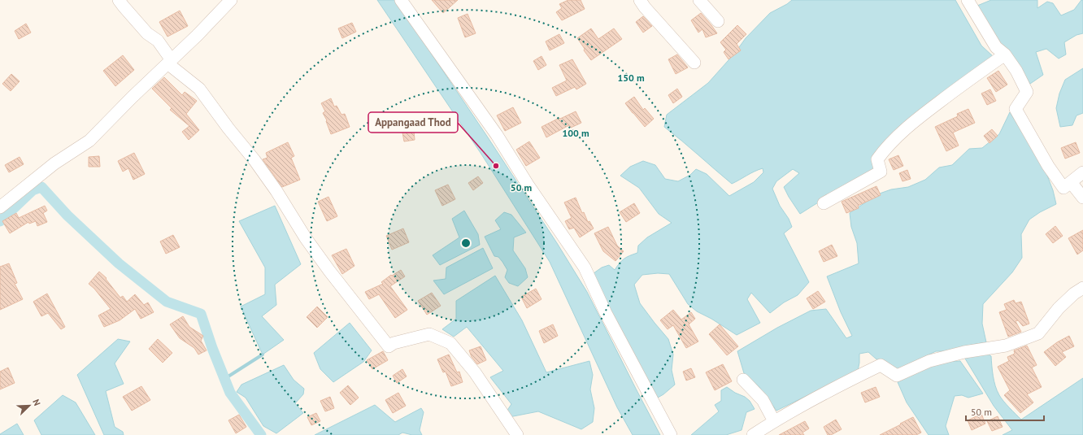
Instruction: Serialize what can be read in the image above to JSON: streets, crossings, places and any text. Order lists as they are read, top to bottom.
{
  "places": ["Appangaad Thod"],
  "scale_bar": "50 m",
  "north": "top right",
  "rings": ["150 m", "100 m", "50 m"]
}
